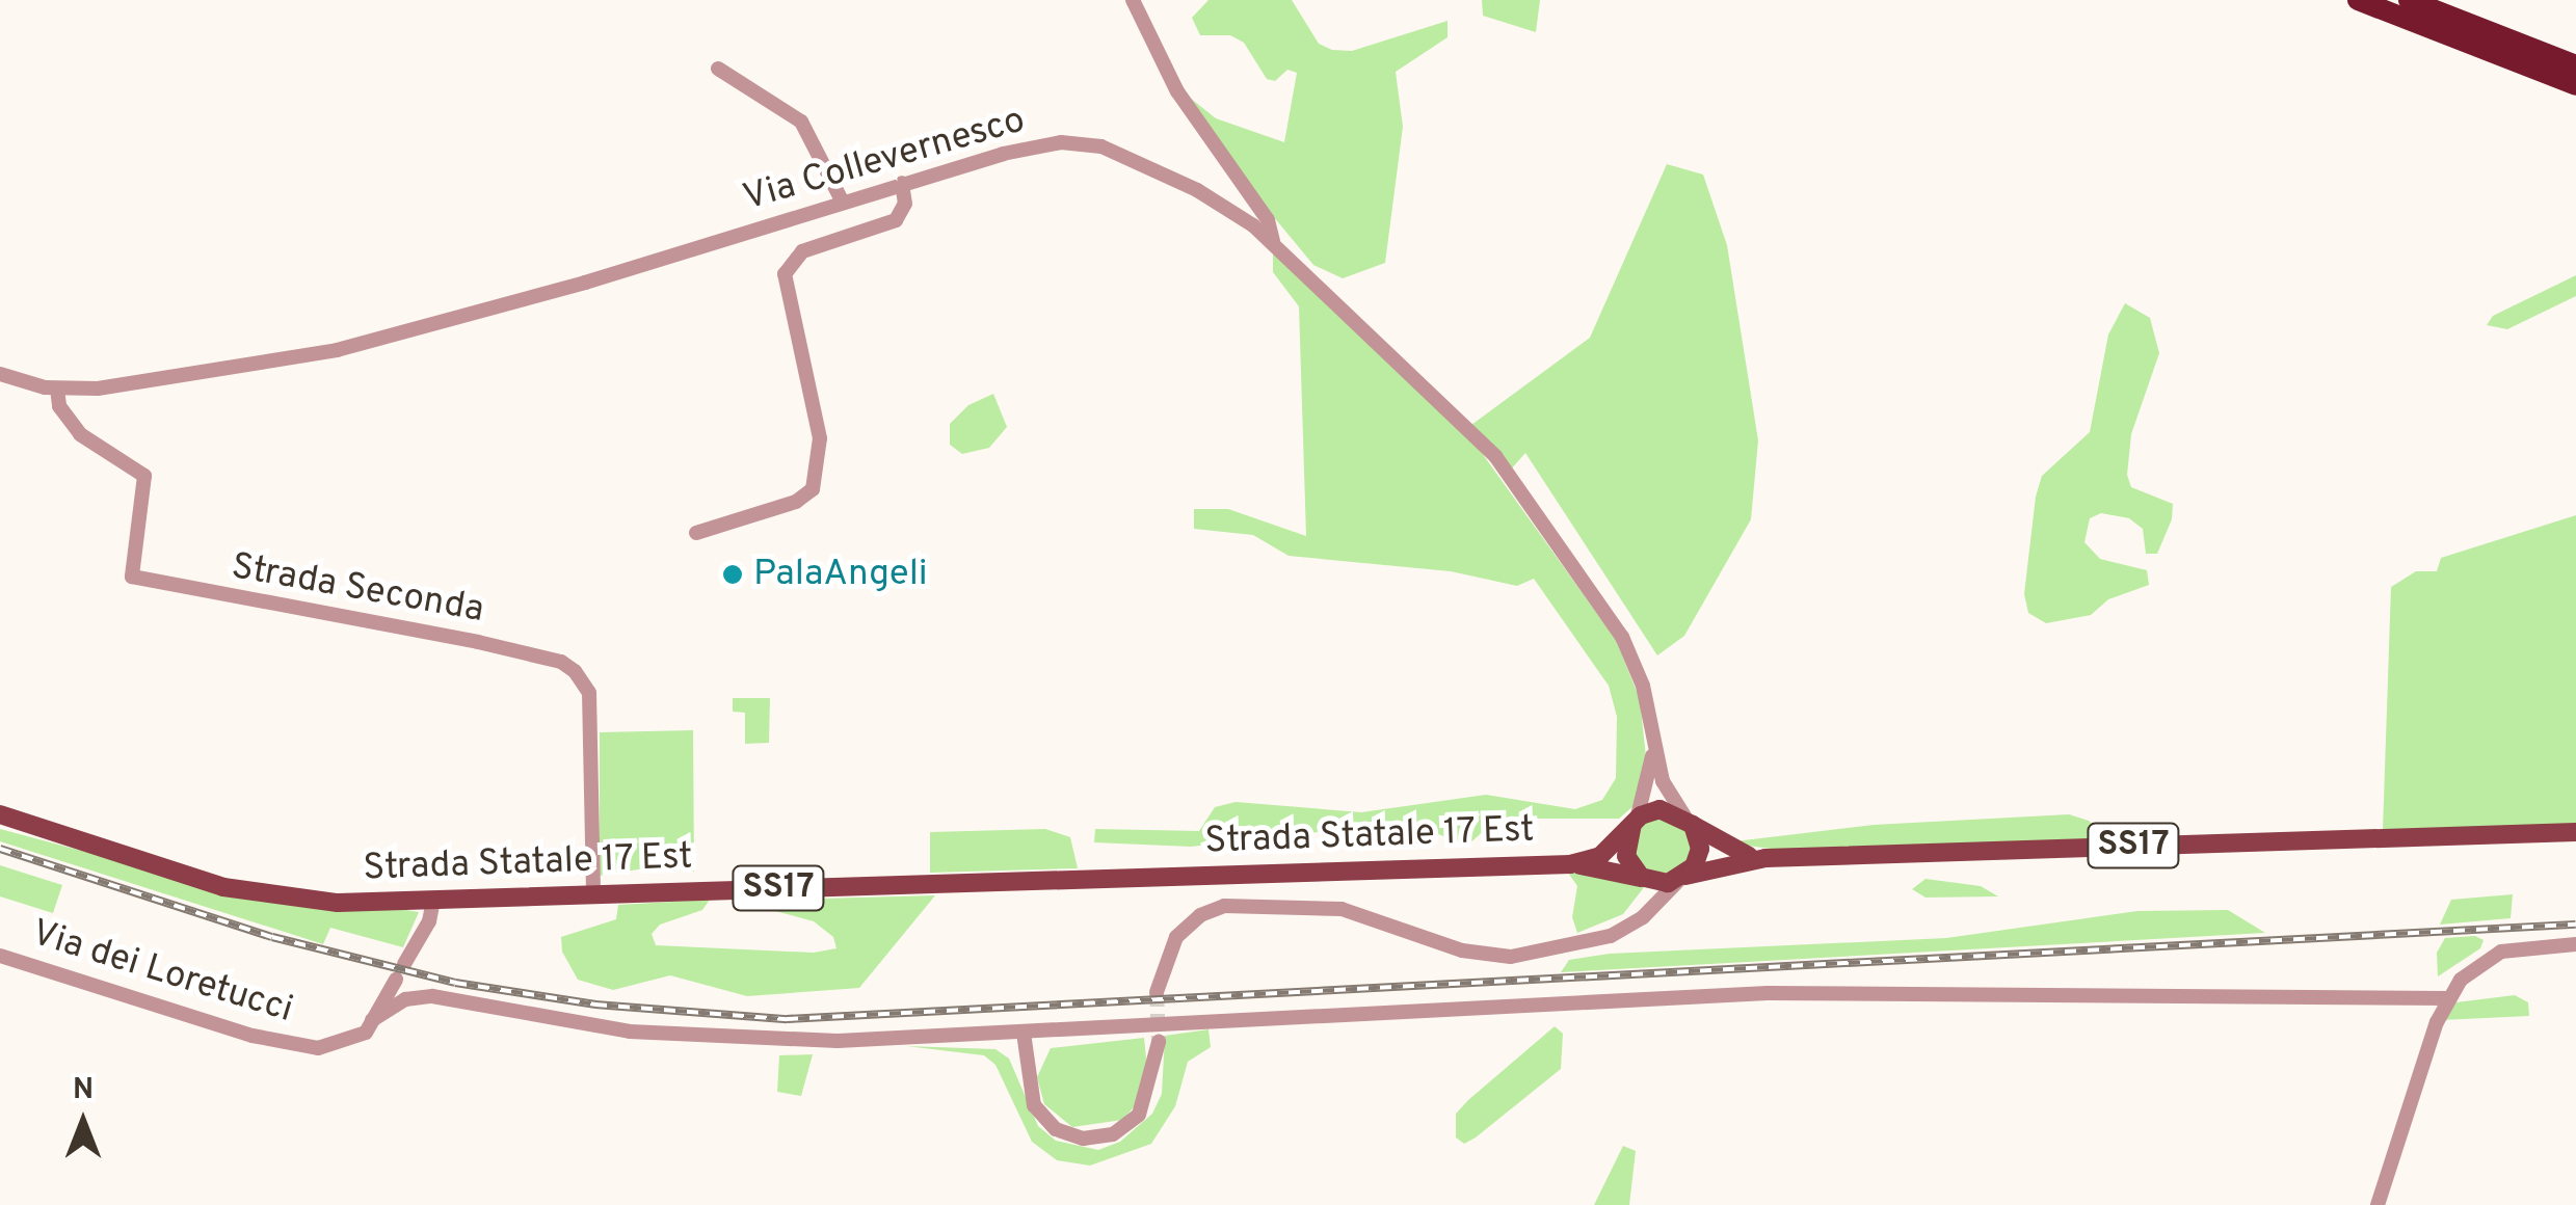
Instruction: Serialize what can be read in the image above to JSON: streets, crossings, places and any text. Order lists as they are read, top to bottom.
{
  "streets": {
    "main road": ["Strada Statale 17 Est", "SS17"],
    "street": ["Via Collevernesco", "Strada Seconda", "Via dei Loretucci"]
  },
  "crossings": [
    ["Via Collevernesco", "Strada Seconda"],
    ["Via Collevernesco", "Strada Statale 17 Est"],
    ["Via Collevernesco", "SS17"],
    ["Strada Seconda", "Strada Statale 17 Est"],
    ["Strada Statale 17 Est", "SS17"]
  ],
  "places": ["PalaAngeli"],
  "north": "top"
}
